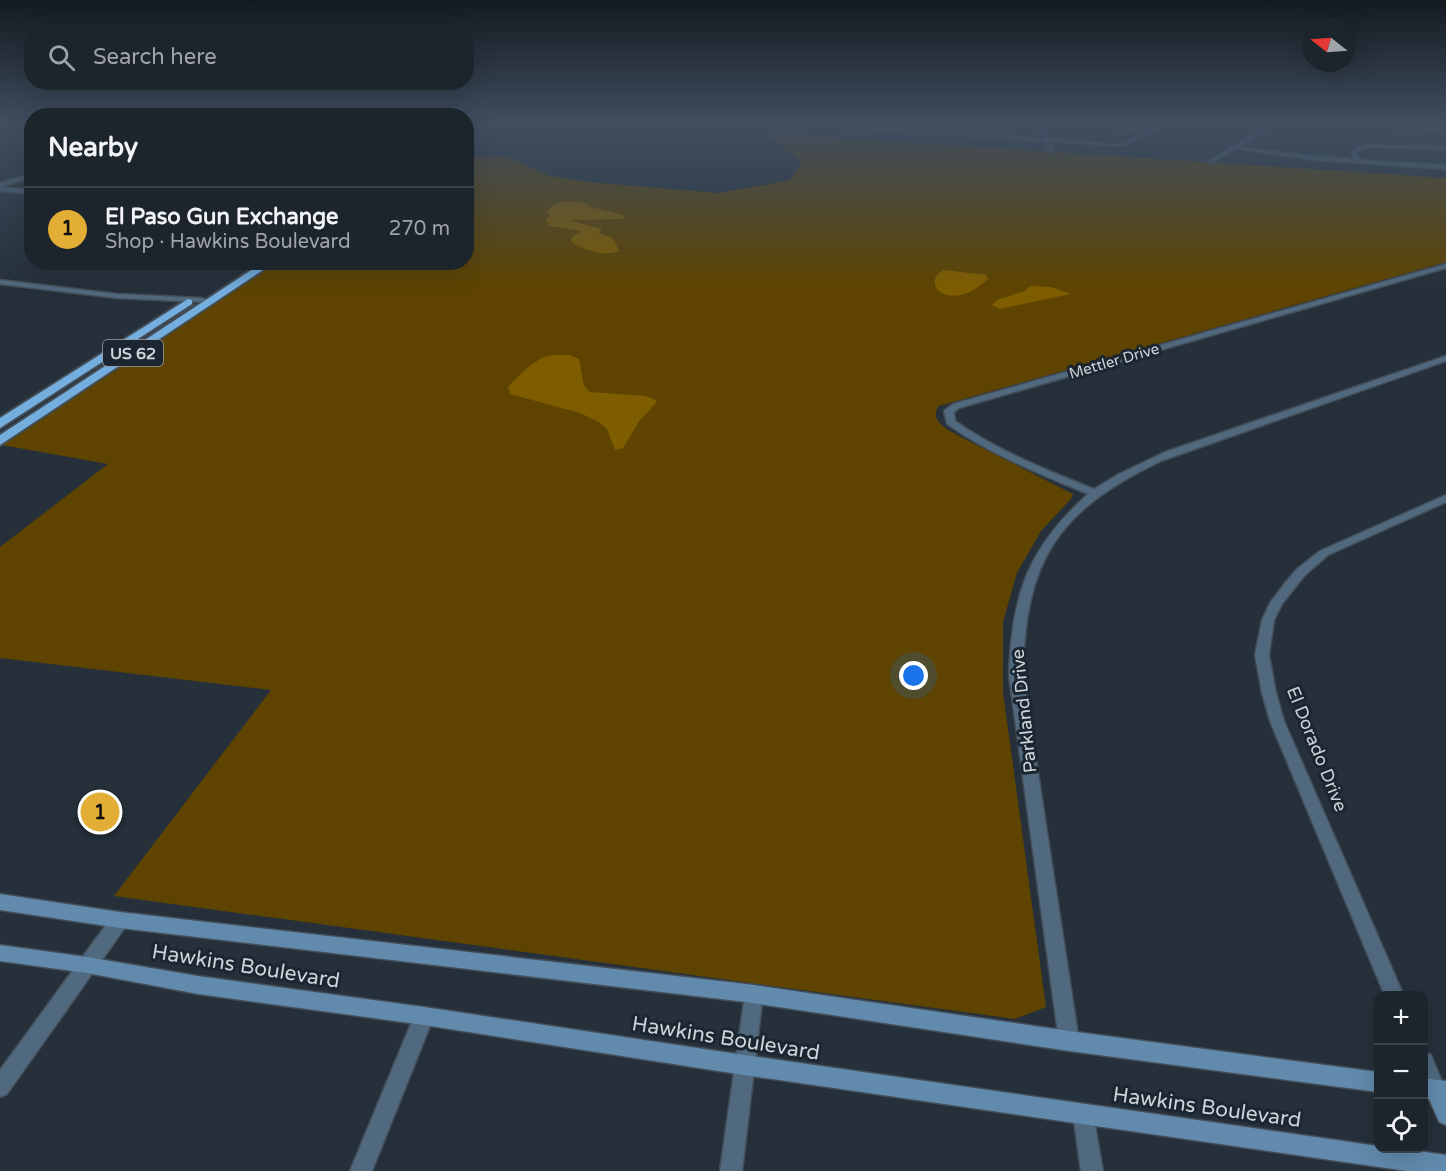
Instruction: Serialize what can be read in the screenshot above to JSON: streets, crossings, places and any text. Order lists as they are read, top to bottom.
{
  "streets": {
    "highway": ["US 62"],
    "main road": ["Hawkins Boulevard"],
    "street": ["Mettler Drive", "Parkland Drive", "El Dorado Drive"]
  },
  "crossings": [
    ["Mettler Drive", "Parkland Drive"],
    ["Parkland Drive", "Hawkins Boulevard"]
  ],
  "north": "left",
  "page": {
    "search": "Search here",
    "heading": "Nearby",
    "list": [
      {
        "mark": "1",
        "name": "El Paso Gun Exchange",
        "note": "Shop · Hawkins Boulevard",
        "value": "270 m"
      }
    ],
    "pins": "1",
    "map_buttons": ["+", "−"]
  }
}
